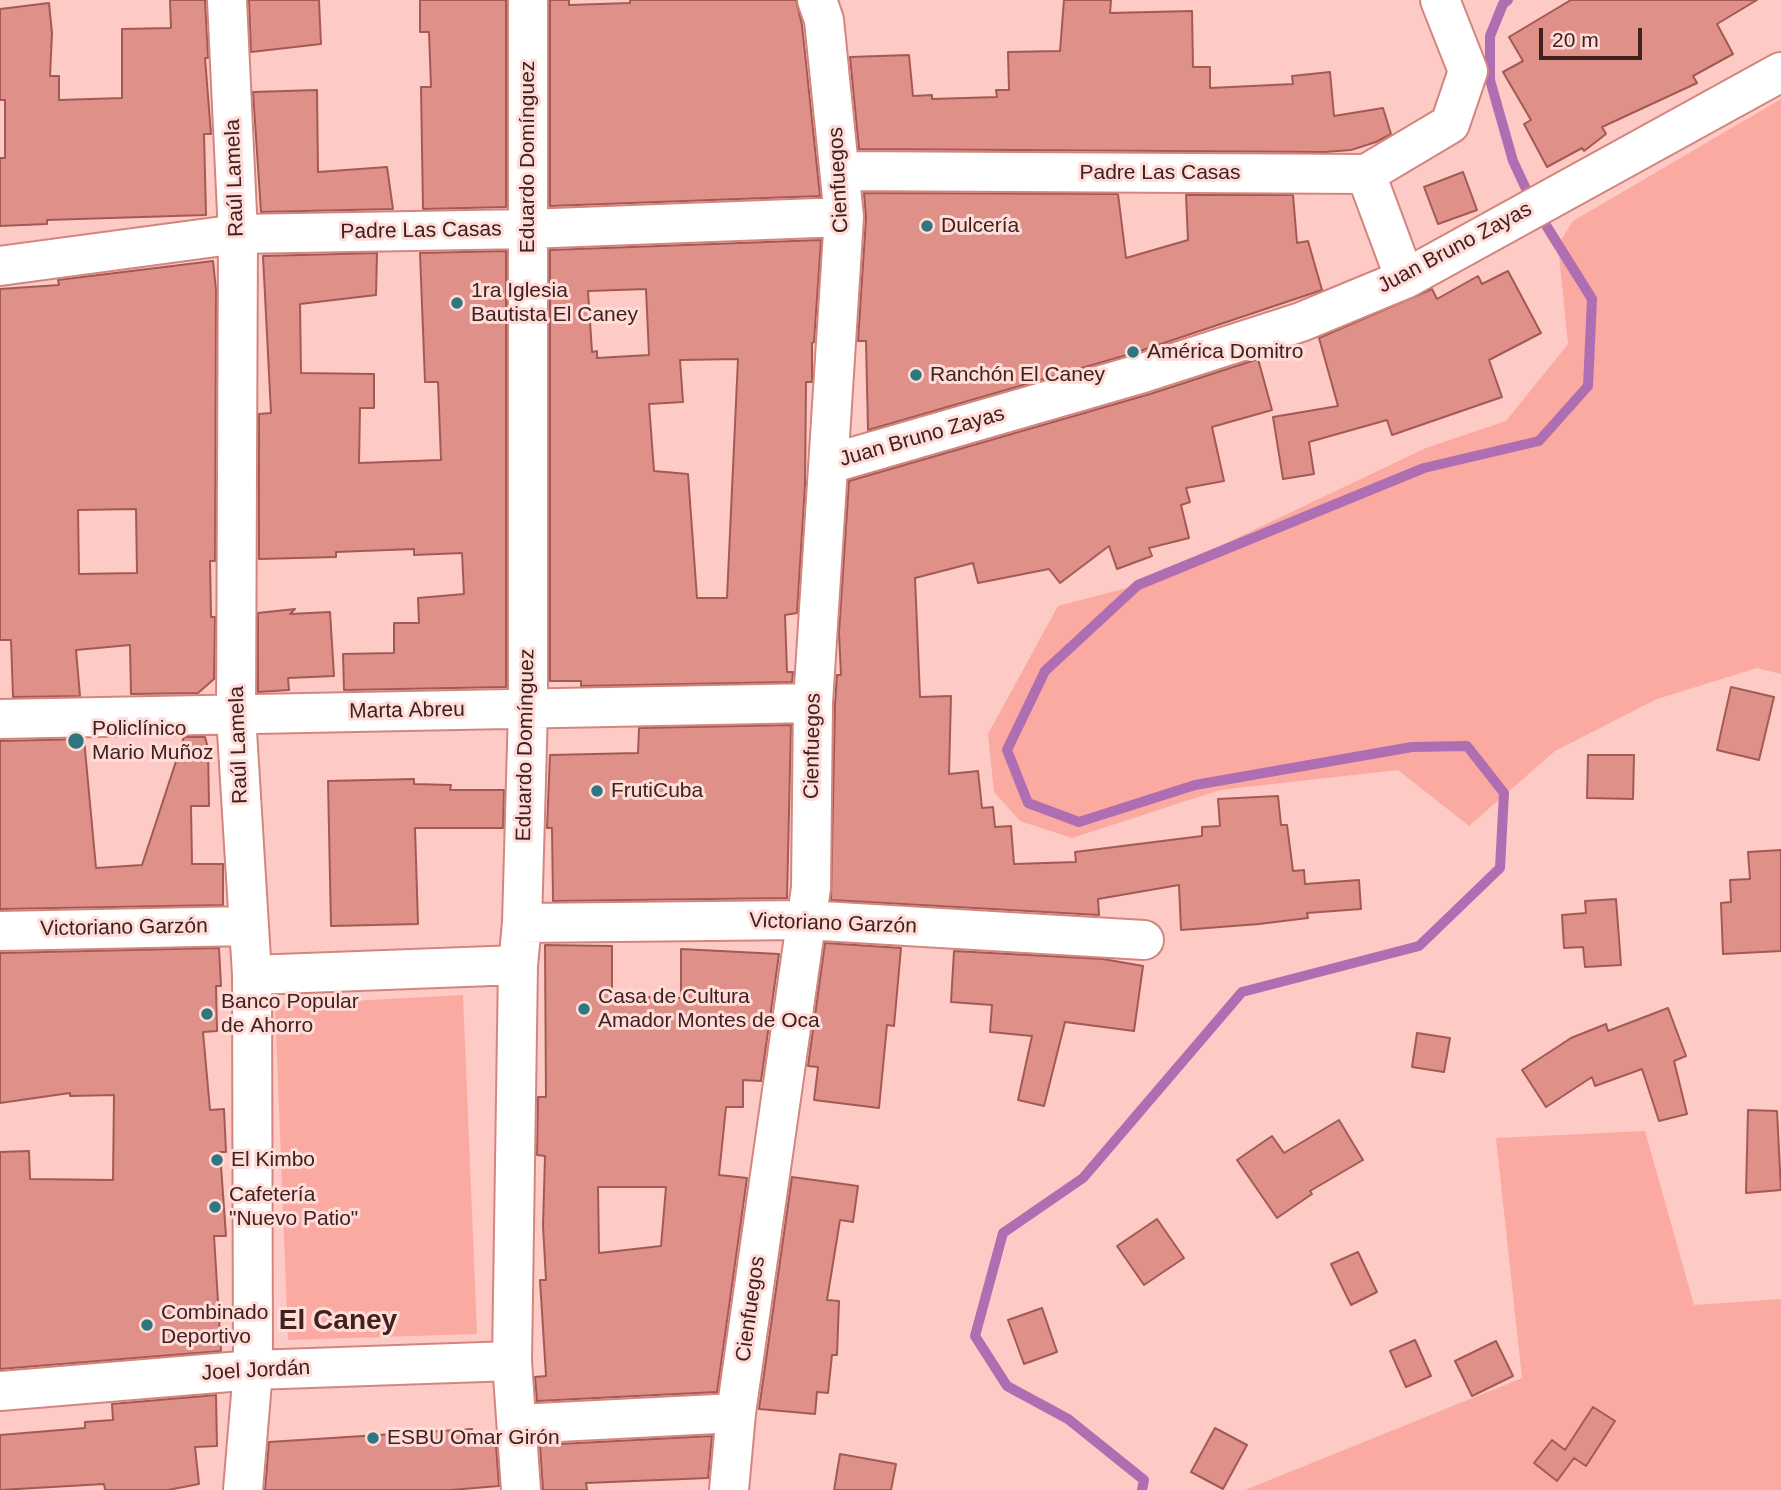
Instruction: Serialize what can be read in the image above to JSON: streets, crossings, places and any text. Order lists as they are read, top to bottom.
{
  "streets": {
    "street": [
      "Eduardo Domínguez",
      "Padre Las Casas",
      "Raúl Lamela",
      "Cienfuegos",
      "Juan Bruno Zayas",
      "Marta Abreu",
      "Victoriano Garzón",
      "Joel Jordán"
    ]
  },
  "crossings": [
    ["Eduardo Domínguez", "Padre Las Casas"],
    ["Eduardo Domínguez", "Marta Abreu"],
    ["Eduardo Domínguez", "Victoriano Garzón"],
    ["Eduardo Domínguez", "Joel Jordán"],
    ["Padre Las Casas", "Raúl Lamela"],
    ["Padre Las Casas", "Cienfuegos"],
    ["Raúl Lamela", "Marta Abreu"],
    ["Raúl Lamela", "Victoriano Garzón"],
    ["Raúl Lamela", "Joel Jordán"],
    ["Cienfuegos", "Juan Bruno Zayas"],
    ["Cienfuegos", "Marta Abreu"],
    ["Cienfuegos", "Victoriano Garzón"]
  ],
  "districts": ["El Caney"],
  "places": [
    "Dulcería",
    "1ra Iglesia Bautista El Caney",
    "América Domitro",
    "Ranchón El Caney",
    "Policlínico Mario Muñoz",
    "FrutiCuba",
    "Casa de Cultura Amador Montes de Oca",
    "Banco Popular de Ahorro",
    "El Kimbo",
    "Cafetería \"Nuevo Patio\"",
    "Combinado Deportivo",
    "ESBU Omar Girón"
  ],
  "scale_bar": "20 m"
}
